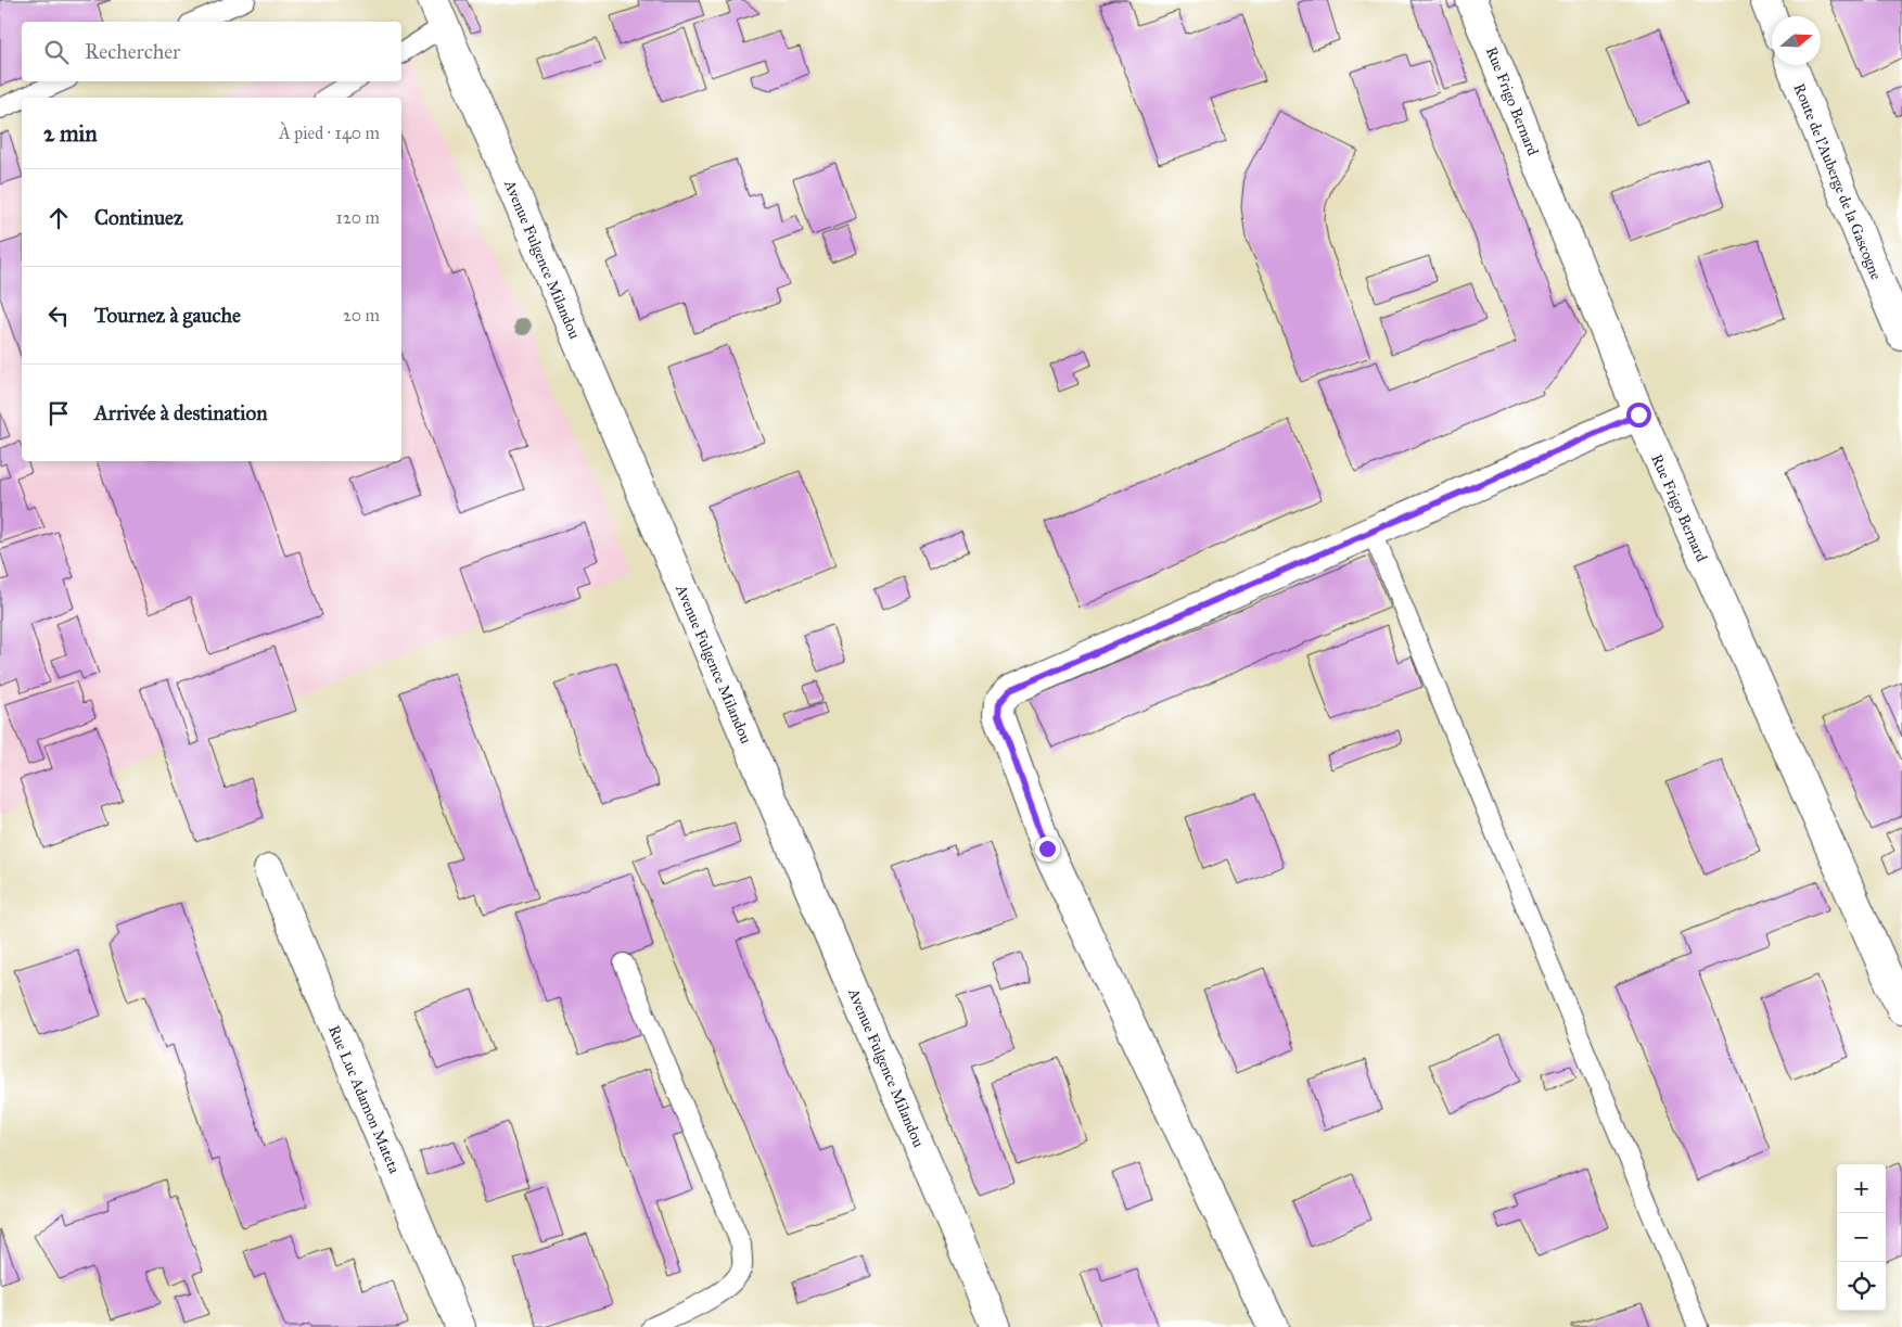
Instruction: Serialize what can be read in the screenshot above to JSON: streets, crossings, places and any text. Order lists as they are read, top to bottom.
{
  "streets": {
    "street": [
      "Rue Frigo Bernard",
      "Route de l'Auberge de la Gascogne",
      "Avenue Fulgence Milandou",
      "Rue Luc Adamon Mateta"
    ]
  },
  "north": "right",
  "page": {
    "search": "Rechercher",
    "heading": ["2 min", "À pied · 140 m"],
    "list": [
      ["Continuez", "120 m"],
      ["Tournez à gauche", "20 m"],
      "Arrivée à destination"
    ],
    "map_buttons": ["+", "−"]
  }
}
